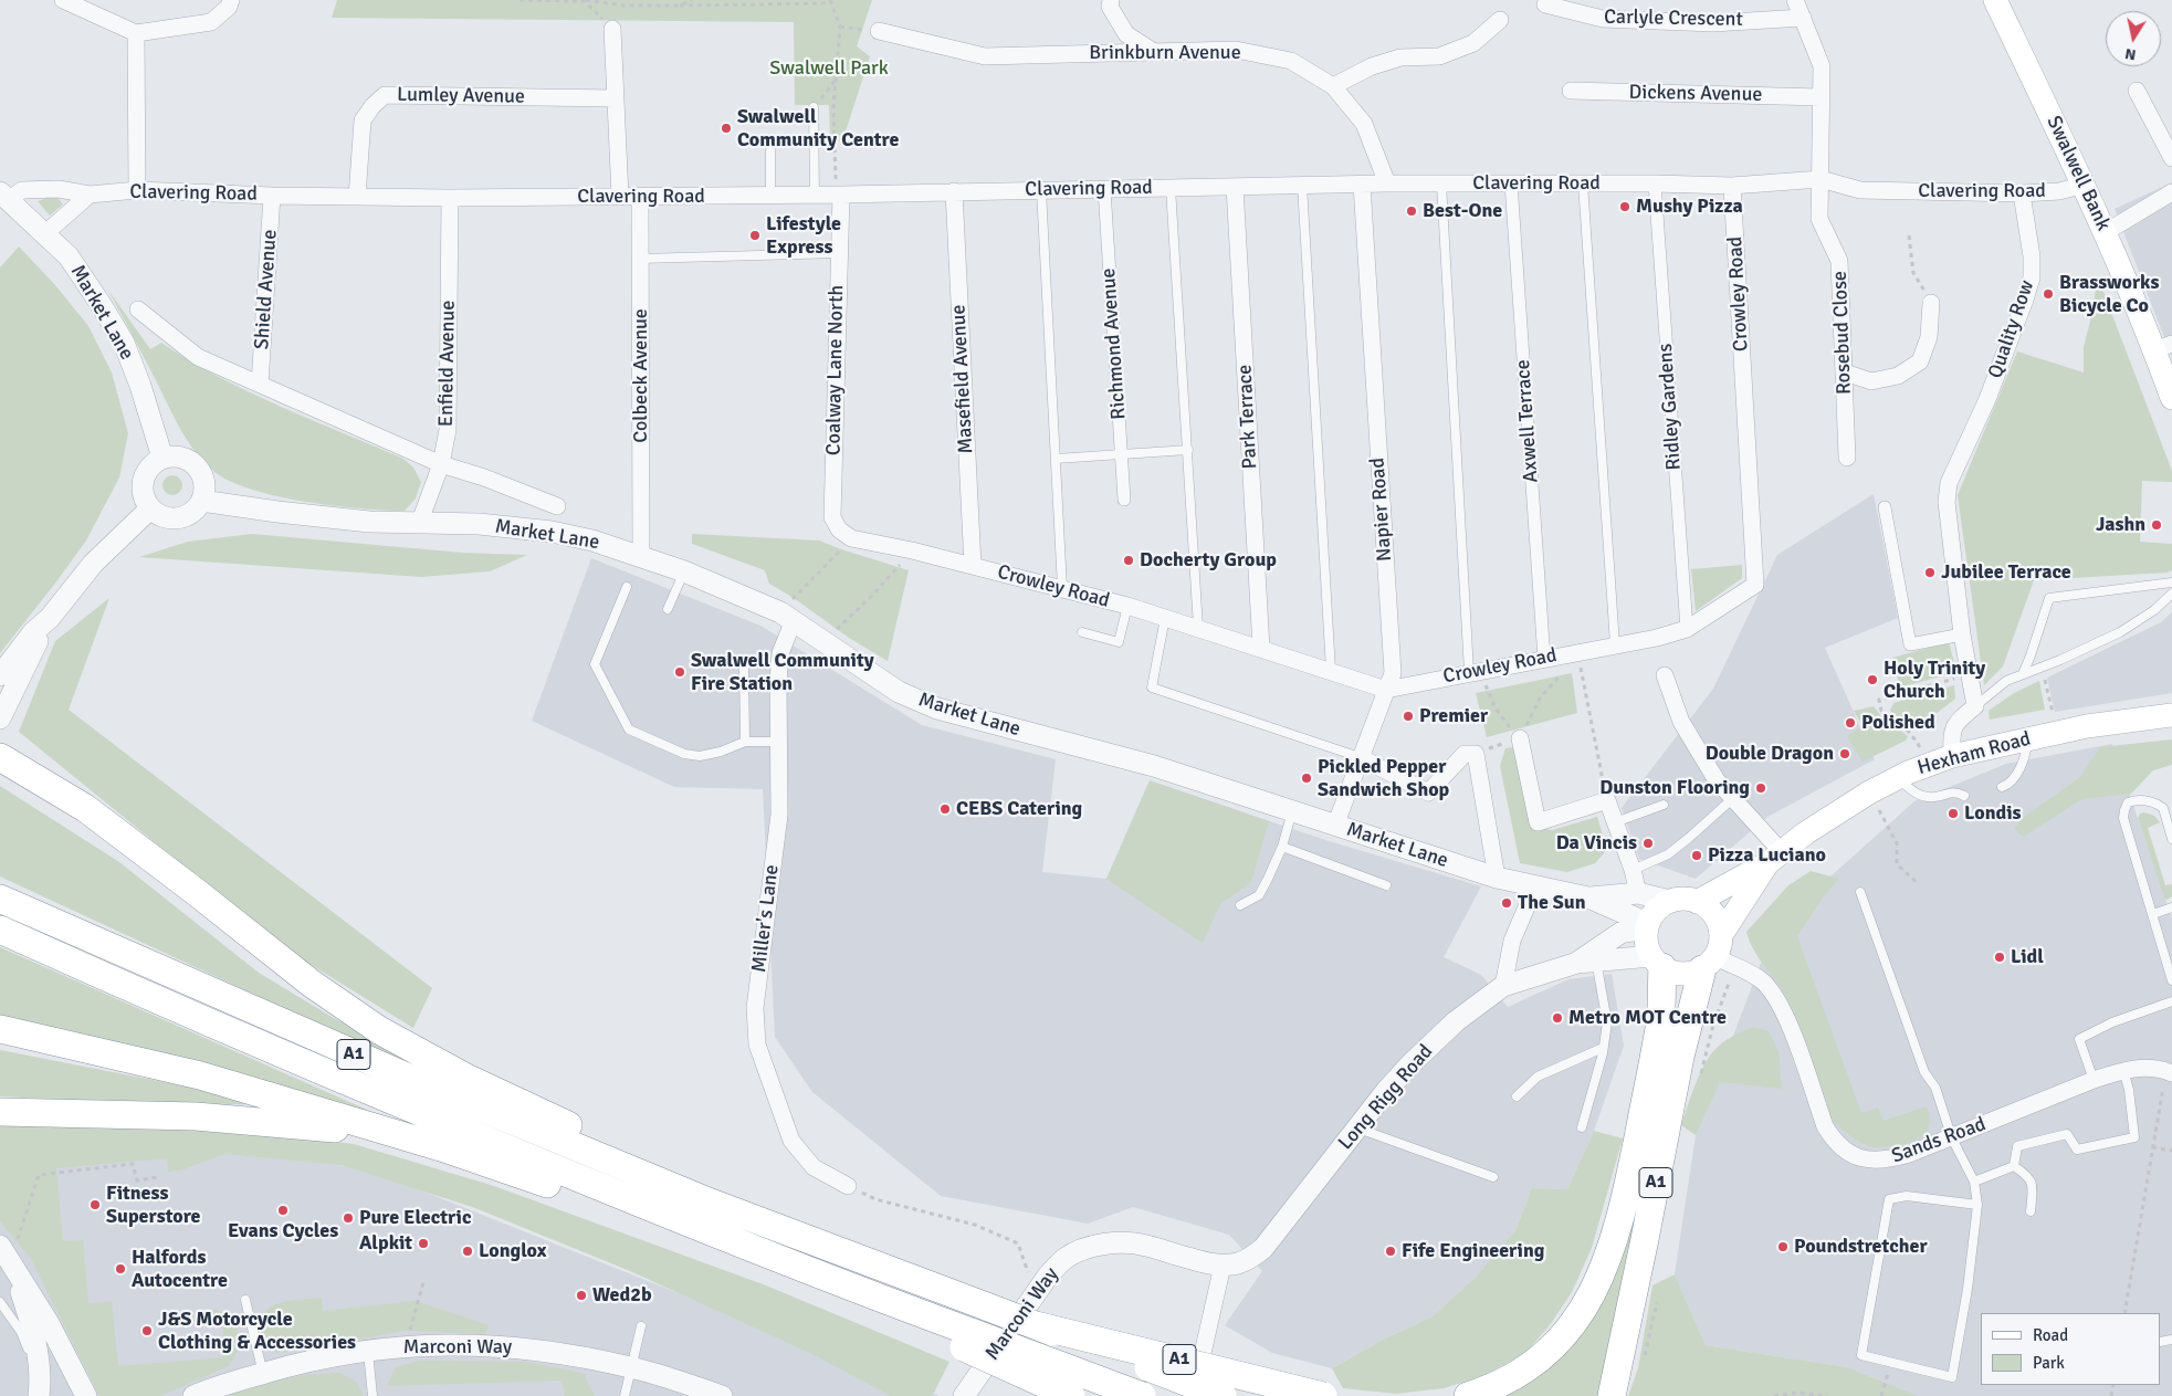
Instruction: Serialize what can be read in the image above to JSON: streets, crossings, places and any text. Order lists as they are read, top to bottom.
{
  "streets": {
    "highway": ["A1"],
    "main road": ["Swalwell Bank", "Hexham Road"],
    "street": [
      "Carlyle Crescent",
      "Brinkburn Avenue",
      "Dickens Avenue",
      "Lumley Avenue",
      "Clavering Road",
      "Shield Avenue",
      "Crowley Road",
      "Market Lane",
      "Quality Row",
      "Rosebud Close",
      "Richmond Avenue",
      "Enfield Avenue",
      "Coalway Lane North",
      "Colbeck Avenue",
      "Masefield Avenue",
      "Ridley Gardens",
      "Park Terrace",
      "Axwell Terrace",
      "Napier Road",
      "Miller's Lane",
      "Long Rigg Road",
      "Sands Road",
      "Marconi Way"
    ]
  },
  "crossings": [
    ["Carlyle Crescent", "Rosebud Close"],
    ["Brinkburn Avenue", "Clavering Road"],
    ["Dickens Avenue", "Rosebud Close"],
    ["Lumley Avenue", "Clavering Road"],
    ["Swalwell Bank", "Clavering Road"],
    ["Clavering Road", "Shield Avenue"],
    ["Clavering Road", "Crowley Road"],
    ["Clavering Road", "Market Lane"],
    ["Clavering Road", "Quality Row"],
    ["Clavering Road", "Rosebud Close"],
    ["Clavering Road", "Richmond Avenue"],
    ["Clavering Road", "Enfield Avenue"],
    ["Clavering Road", "Coalway Lane North"],
    ["Clavering Road", "Colbeck Avenue"],
    ["Clavering Road", "Masefield Avenue"],
    ["Clavering Road", "Ridley Gardens"],
    ["Clavering Road", "Park Terrace"],
    ["Clavering Road", "Axwell Terrace"],
    ["Clavering Road", "Napier Road"],
    ["Shield Avenue", "Market Lane"],
    ["Crowley Road", "Coalway Lane North"],
    ["Crowley Road", "Masefield Avenue"],
    ["Crowley Road", "Ridley Gardens"],
    ["Crowley Road", "Park Terrace"],
    ["Crowley Road", "Axwell Terrace"],
    ["Crowley Road", "Napier Road"],
    ["Market Lane", "Enfield Avenue"],
    ["Market Lane", "Colbeck Avenue"],
    ["Market Lane", "Napier Road"],
    ["Market Lane", "Hexham Road"],
    ["Market Lane", "Miller's Lane"],
    ["Market Lane", "A1"],
    ["Market Lane", "Sands Road"],
    ["Hexham Road", "A1"],
    ["Hexham Road", "Sands Road"],
    ["A1", "Sands Road"],
    ["Long Rigg Road", "Marconi Way"]
  ],
  "parks": ["Swalwell Park"],
  "places": [
    "Swalwell Community Centre",
    "Mushy Pizza",
    "Best-One",
    "Lifestyle Express",
    "Brassworks Bicycle Co",
    "Jashn",
    "Docherty Group",
    "Jubilee Terrace",
    "Swalwell Community Fire Station",
    "Holy Trinity Church",
    "Premier",
    "Polished",
    "Double Dragon",
    "Pickled Pepper Sandwich Shop",
    "Dunston Flooring",
    "CEBS Catering",
    "Londis",
    "Da Vincis",
    "Pizza Luciano",
    "The Sun",
    "Lidl",
    "Metro MOT Centre",
    "Fitness Superstore",
    "Evans Cycles",
    "Pure Electric",
    "Alpkit",
    "Poundstretcher",
    "Longlox",
    "Fife Engineering",
    "Halfords Autocentre",
    "Wed2b",
    "J&S Motorcycle Clothing & Accessories"
  ],
  "legend": ["Road", "Park"],
  "north": "bottom"
}
